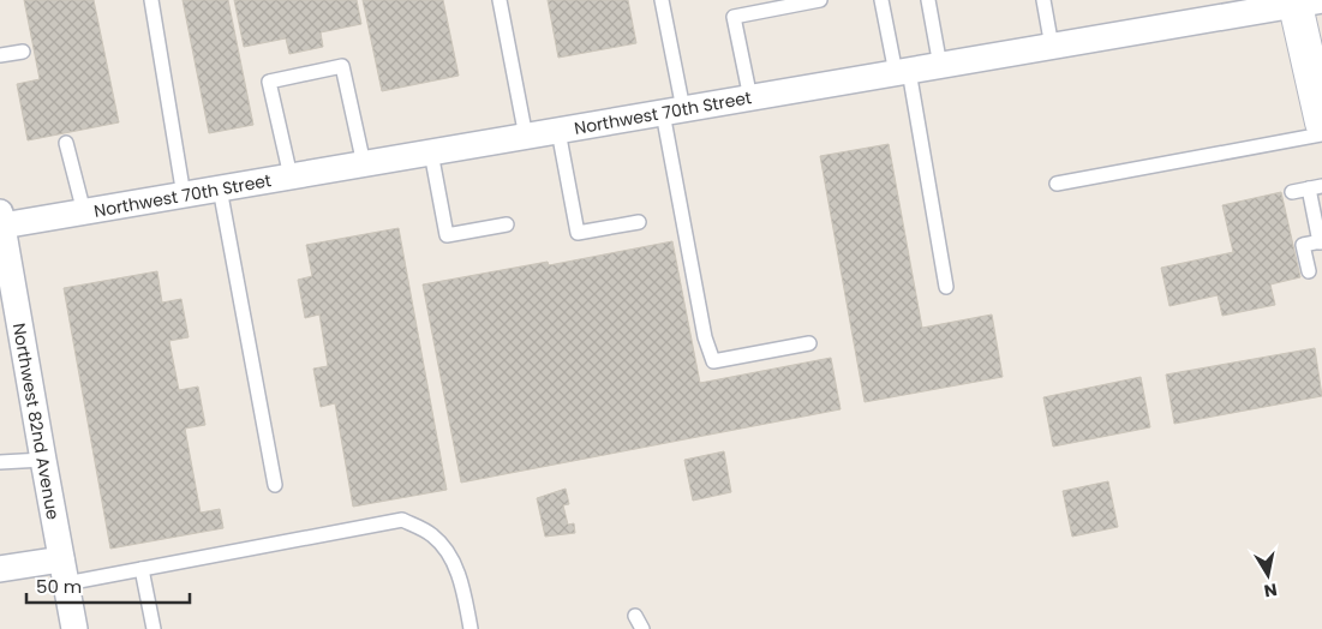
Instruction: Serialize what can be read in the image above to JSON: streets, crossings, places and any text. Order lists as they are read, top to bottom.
{
  "streets": {
    "street": ["Northwest 70th Street", "Northwest 82nd Avenue"]
  },
  "crossings": [
    ["Northwest 70th Street", "Northwest 82nd Avenue"]
  ],
  "scale_bar": "50 m",
  "north": "bottom"
}
